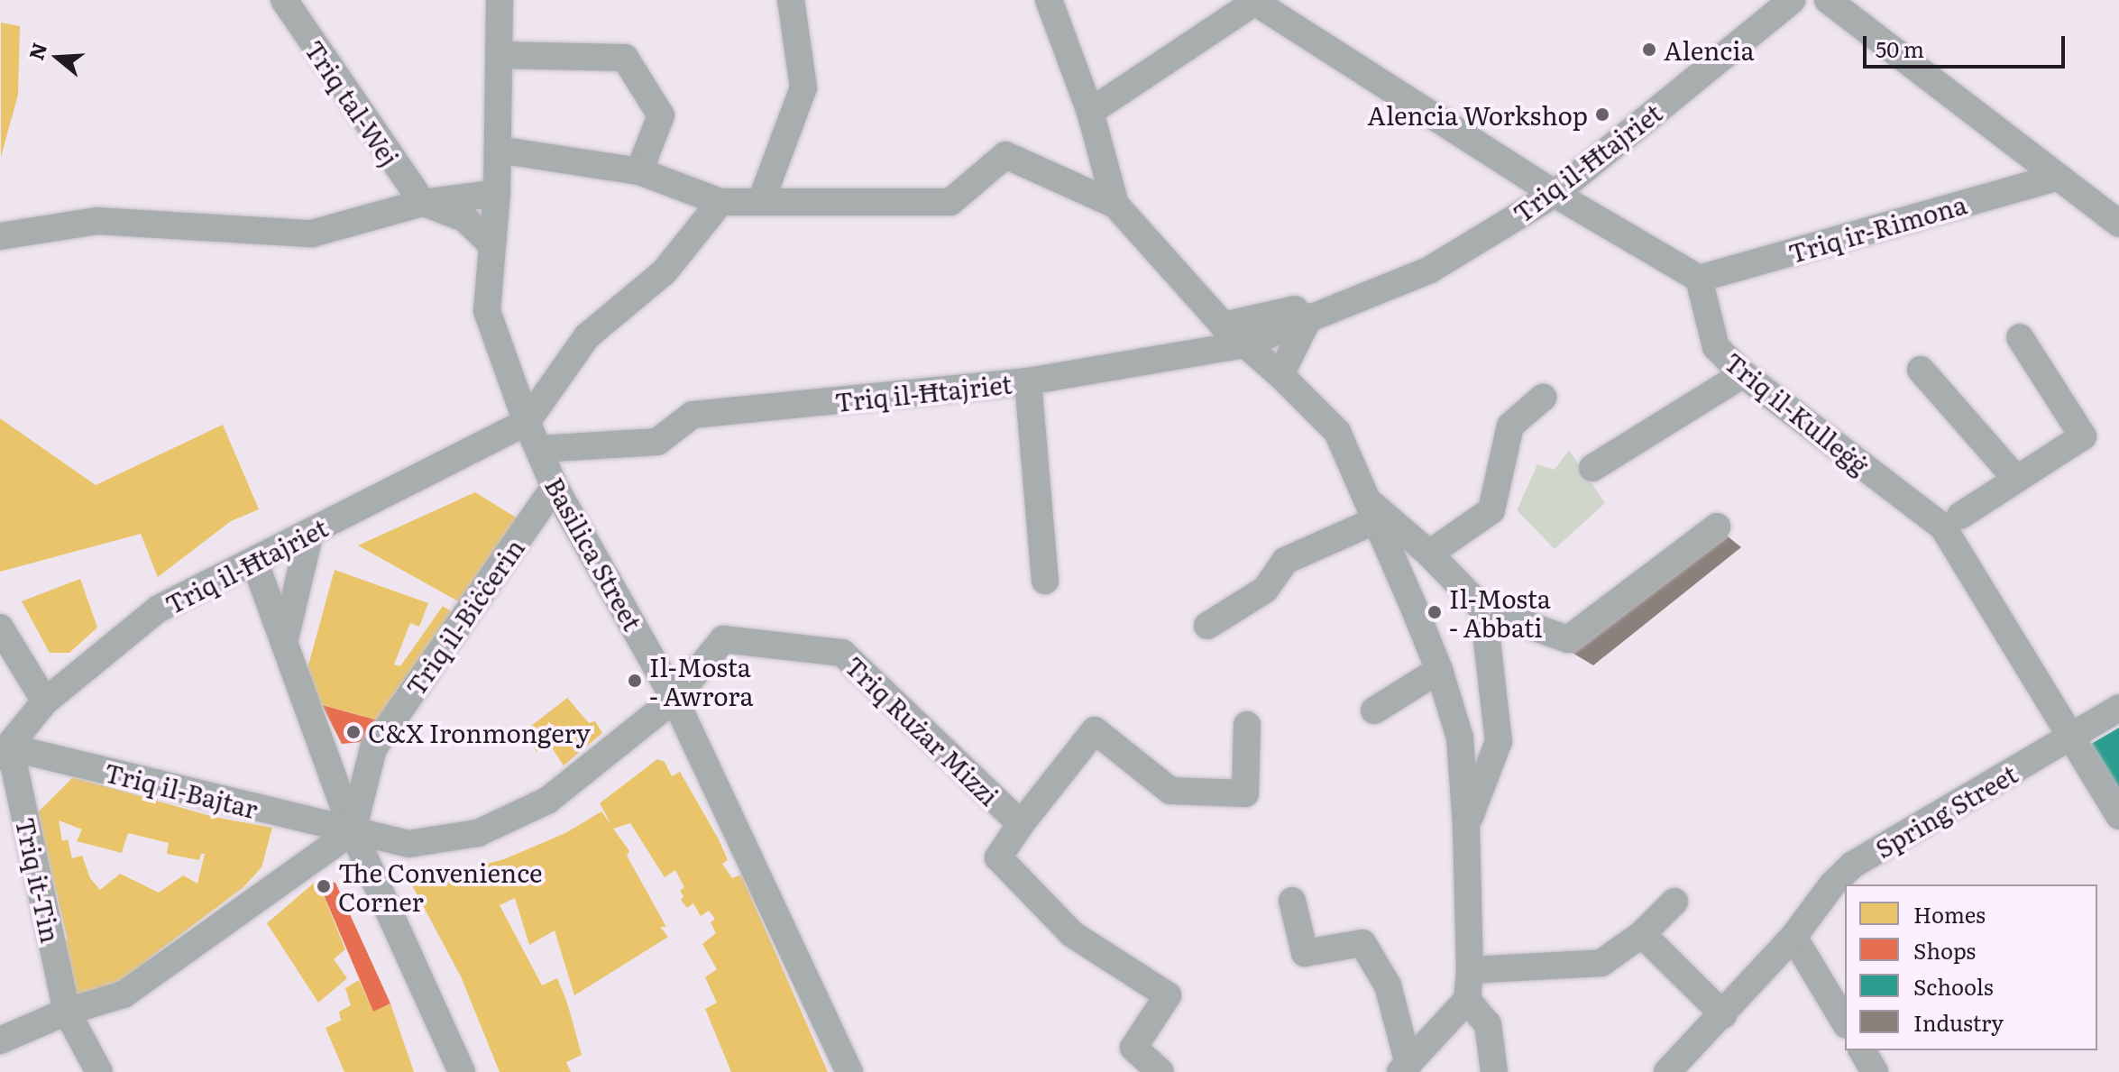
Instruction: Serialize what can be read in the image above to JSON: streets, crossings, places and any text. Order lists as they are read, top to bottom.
{
  "streets": {
    "street": [
      "Triq tal-Wej",
      "Triq il-Ħtajriet",
      "Triq ir-Rimona",
      "Triq il-Kulleġġ",
      "Basilica Street",
      "Triq il-Biċċerin",
      "Triq Rużar Mizzi",
      "Triq il-Bajtar",
      "Spring Street",
      "Triq it-Tin"
    ]
  },
  "crossings": [
    ["Triq il-Ħtajriet", "Basilica Street"],
    ["Triq il-Ħtajriet", "Triq il-Bajtar"],
    ["Triq il-Ħtajriet", "Triq it-Tin"],
    ["Triq ir-Rimona", "Triq il-Kulleġġ"],
    ["Triq il-Kulleġġ", "Spring Street"],
    ["Basilica Street", "Triq il-Biċċerin"],
    ["Basilica Street", "Triq Rużar Mizzi"],
    ["Basilica Street", "Triq il-Bajtar"],
    ["Triq il-Biċċerin", "Triq il-Bajtar"],
    ["Triq Rużar Mizzi", "Triq il-Bajtar"],
    ["Triq il-Bajtar", "Triq it-Tin"]
  ],
  "places": [
    "Alencia",
    "Alencia Workshop",
    "Il-Mosta - Abbati",
    "Il-Mosta - Awrora",
    "C&X Ironmongery",
    "The Convenience Corner"
  ],
  "legend": [
    "Homes",
    "Shops",
    "Schools",
    "Industry"
  ],
  "scale_bar": "50 m",
  "north": "left"
}
